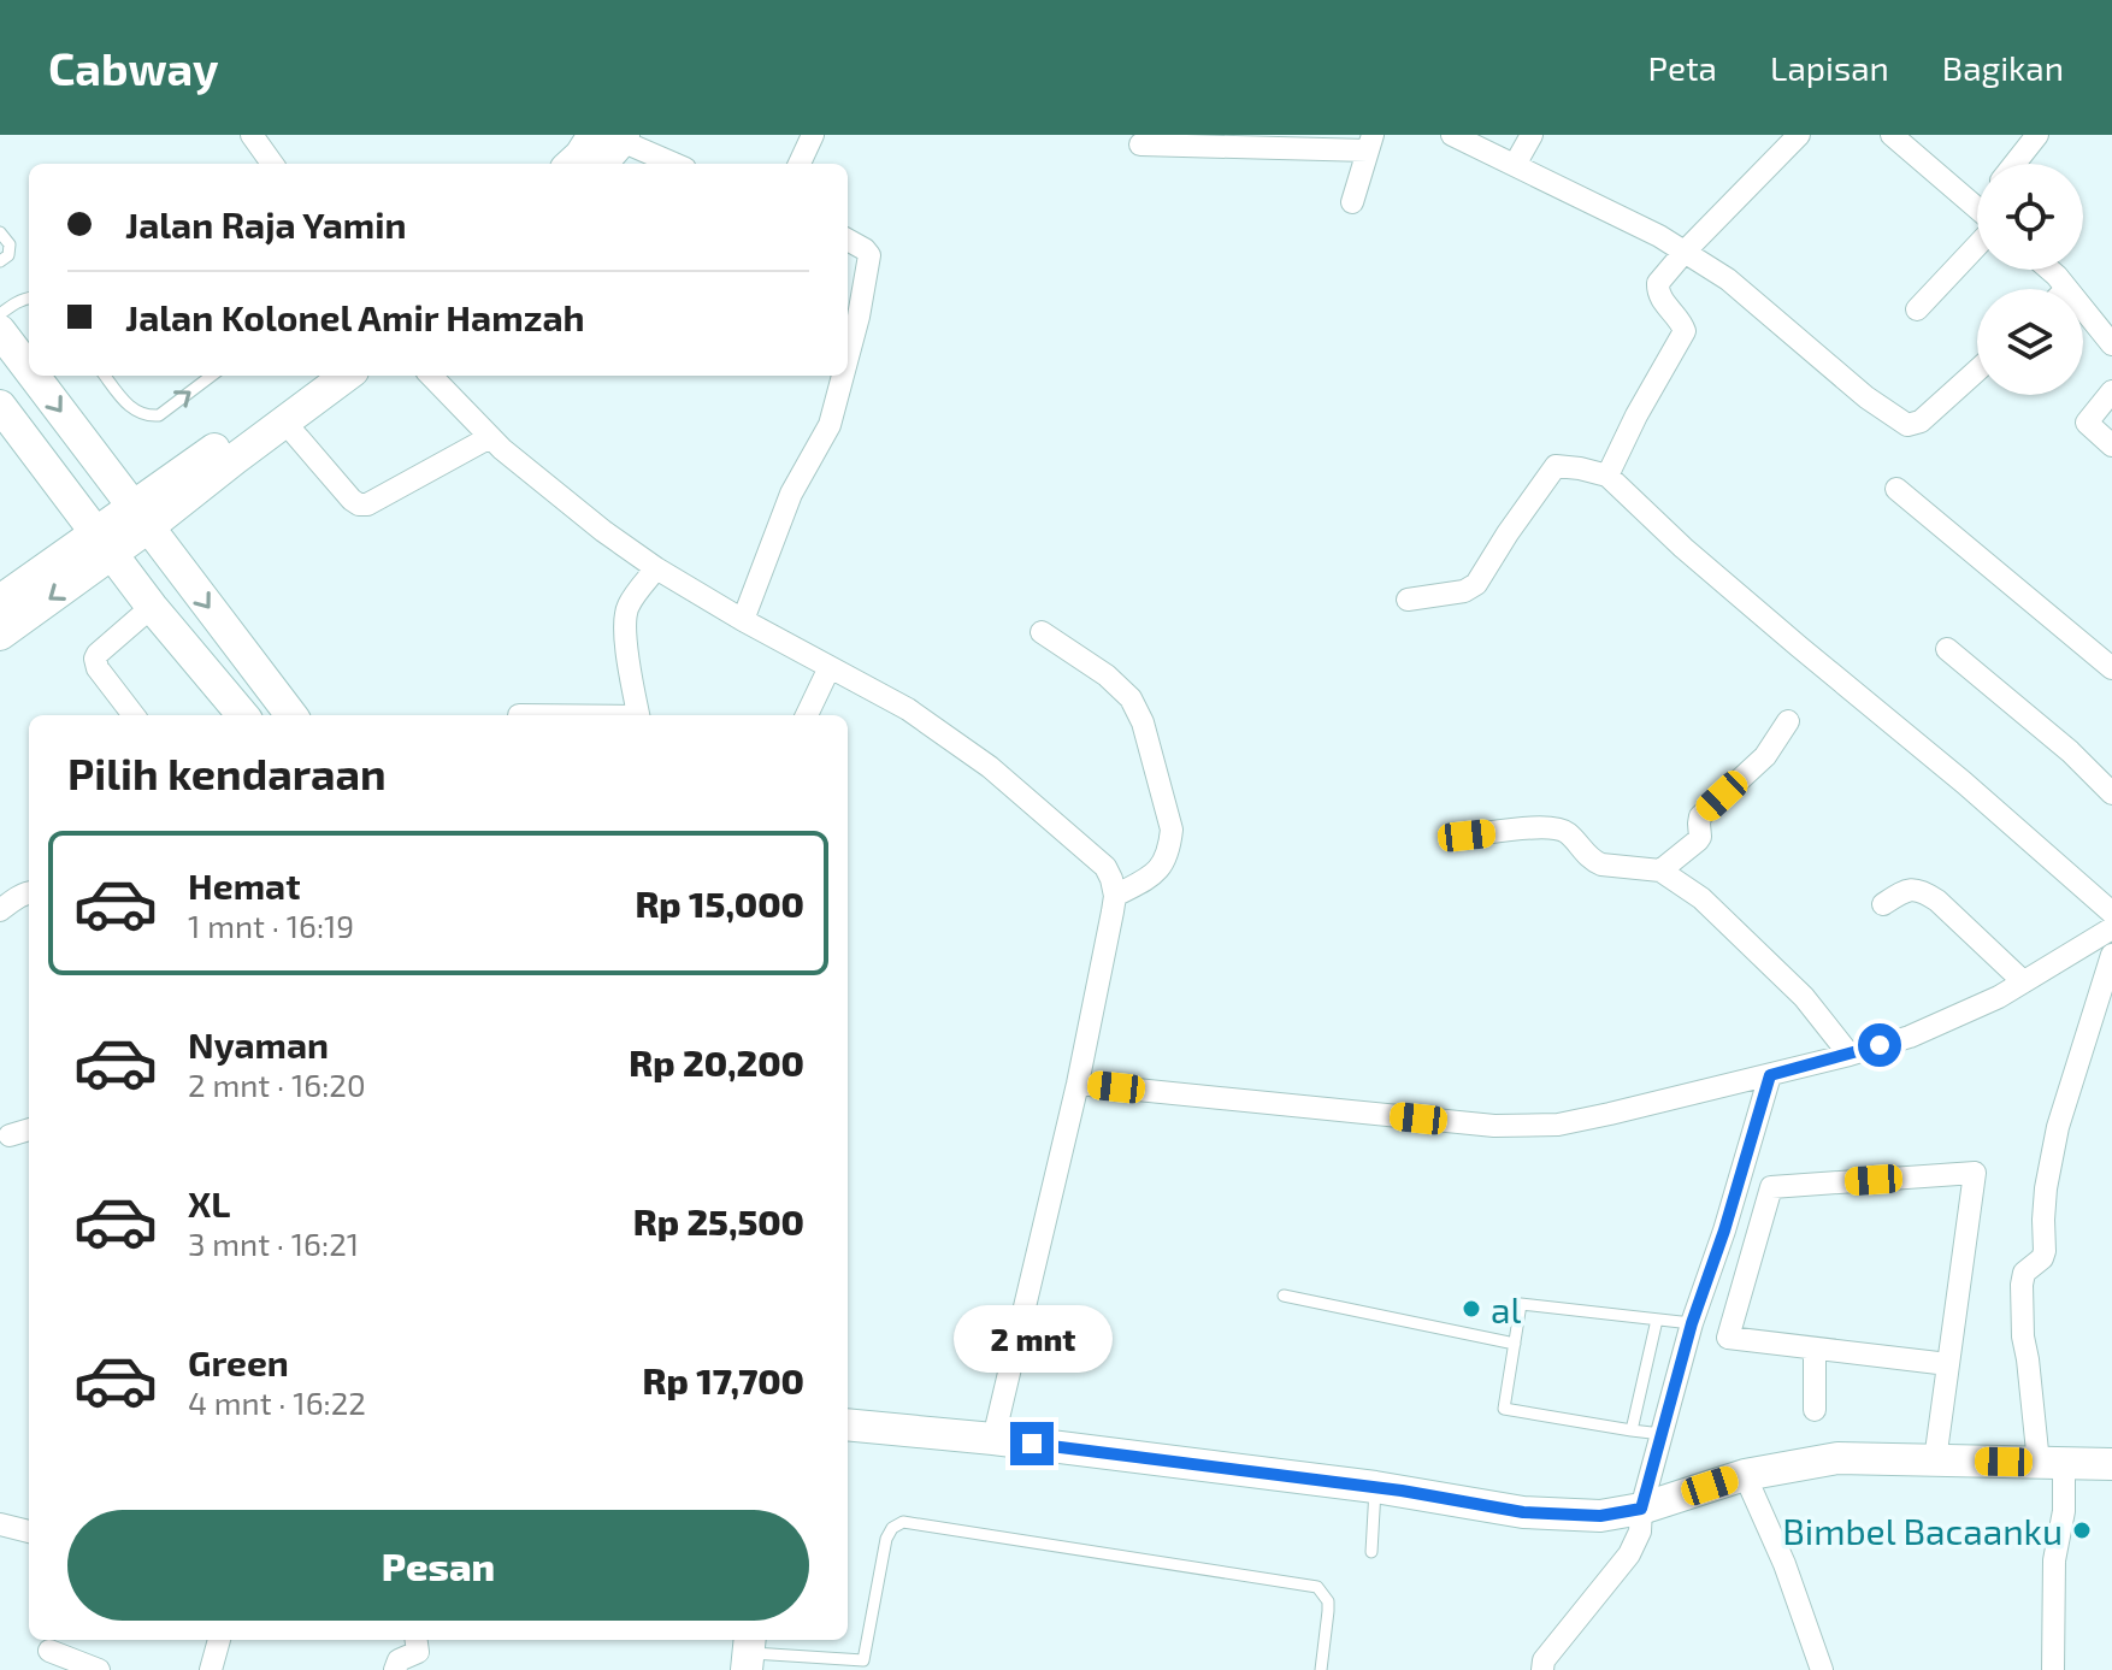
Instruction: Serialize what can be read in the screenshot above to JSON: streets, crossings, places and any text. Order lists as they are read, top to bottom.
{
  "places": ["al", "Bimbel Bacaanku"],
  "page": {
    "header": "Cabway",
    "nav": ["Peta", "Lapisan", "Bagikan"],
    "banner": ["Jalan Raja Yamin", "Jalan Kolonel Amir Hamzah"],
    "heading": "Pilih kendaraan",
    "list": [
      {
        "name": "Hemat",
        "note": "1 mnt · 16:19",
        "value": "Rp 15,000"
      },
      {
        "name": "Nyaman",
        "note": "2 mnt · 16:20",
        "value": "Rp 20,200"
      },
      {
        "name": "XL",
        "note": "3 mnt · 16:21",
        "value": "Rp 25,500"
      },
      {
        "name": "Green",
        "note": "4 mnt · 16:22",
        "value": "Rp 17,700"
      }
    ],
    "bubble": "2 mnt",
    "buttons": "Pesan"
  }
}
